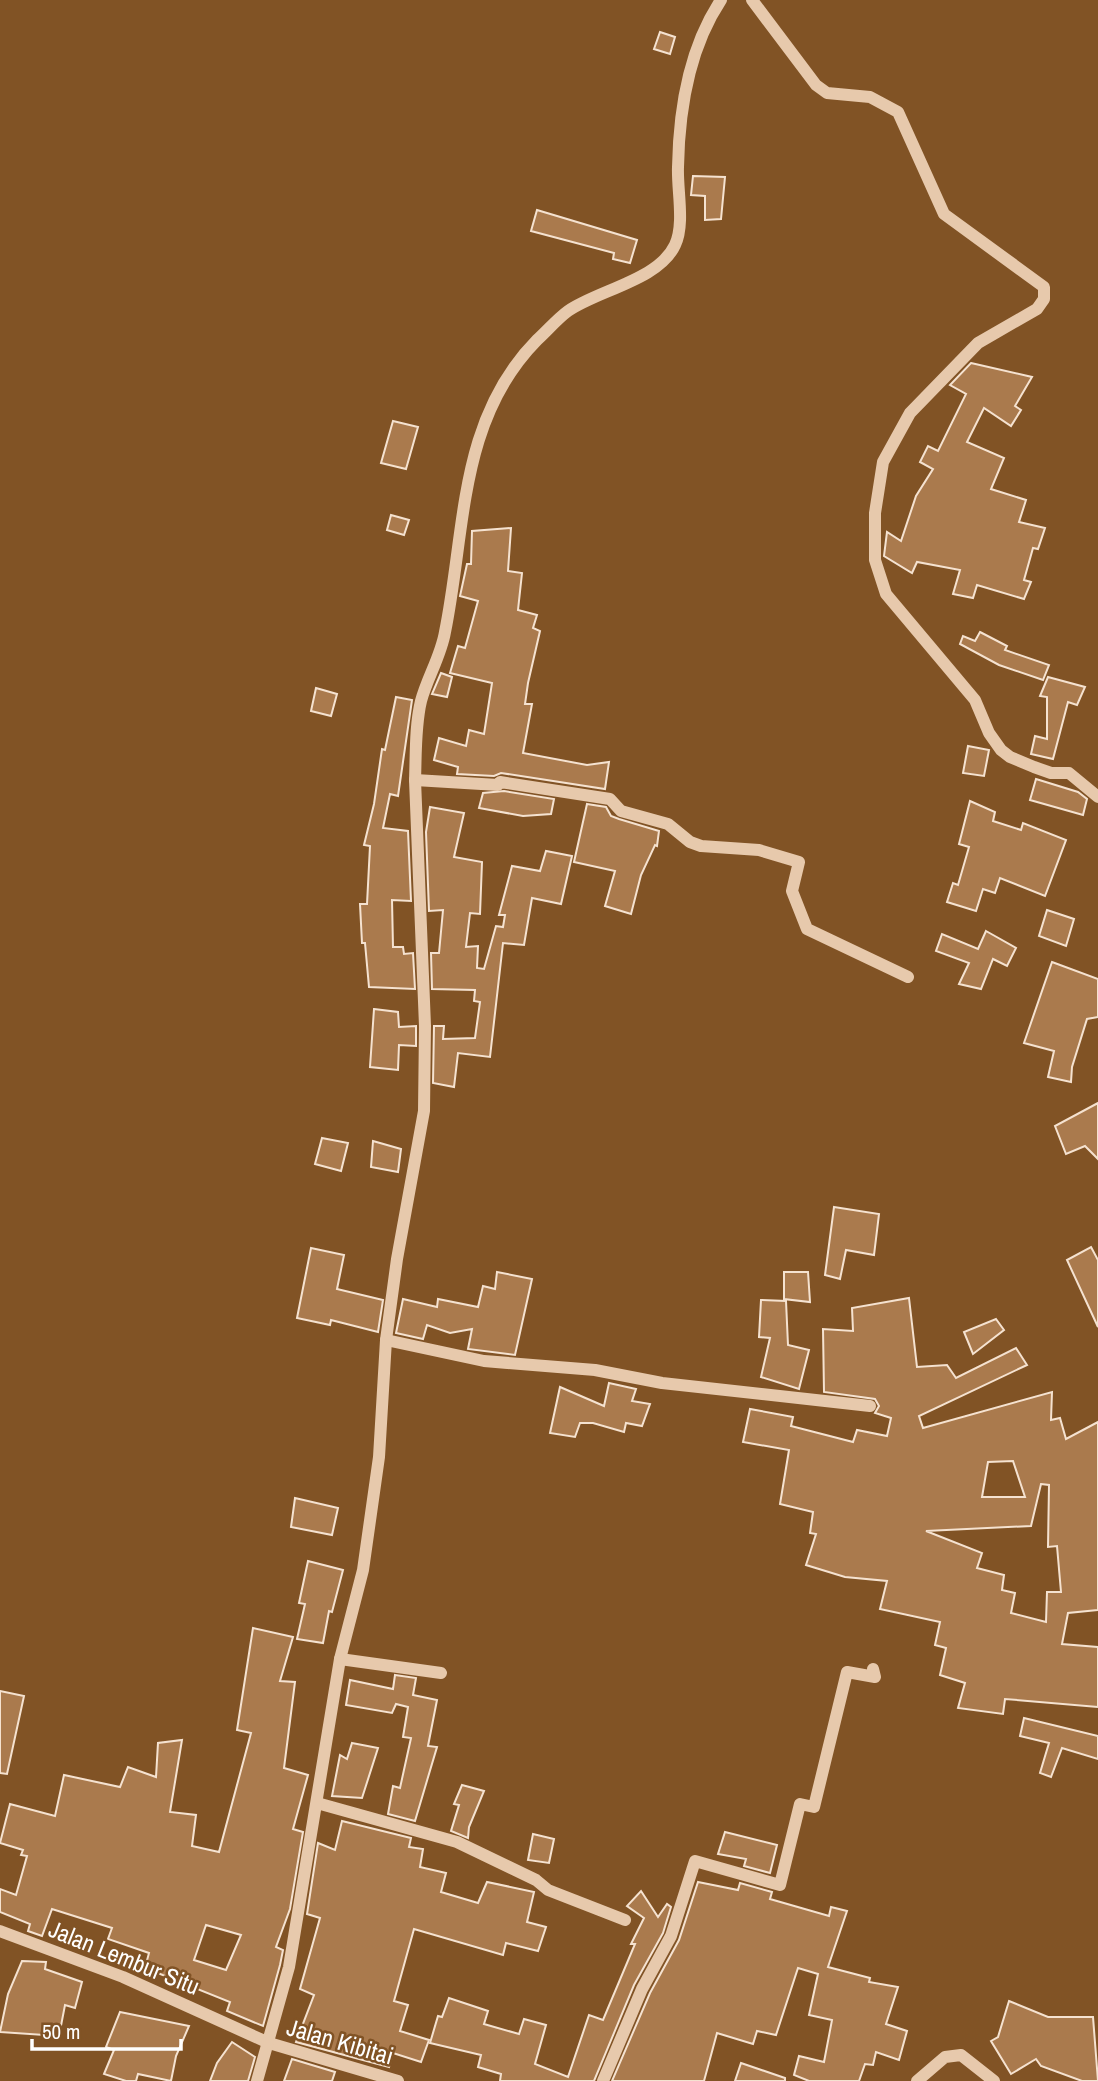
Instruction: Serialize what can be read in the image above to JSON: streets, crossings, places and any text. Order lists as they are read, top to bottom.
{
  "streets": {
    "street": ["Jalan Lembur Situ", "Jalan Kibitai"]
  },
  "crossings": [
    ["Jalan Lembur Situ", "Jalan Kibitai"]
  ],
  "scale_bar": "50 m"
}
